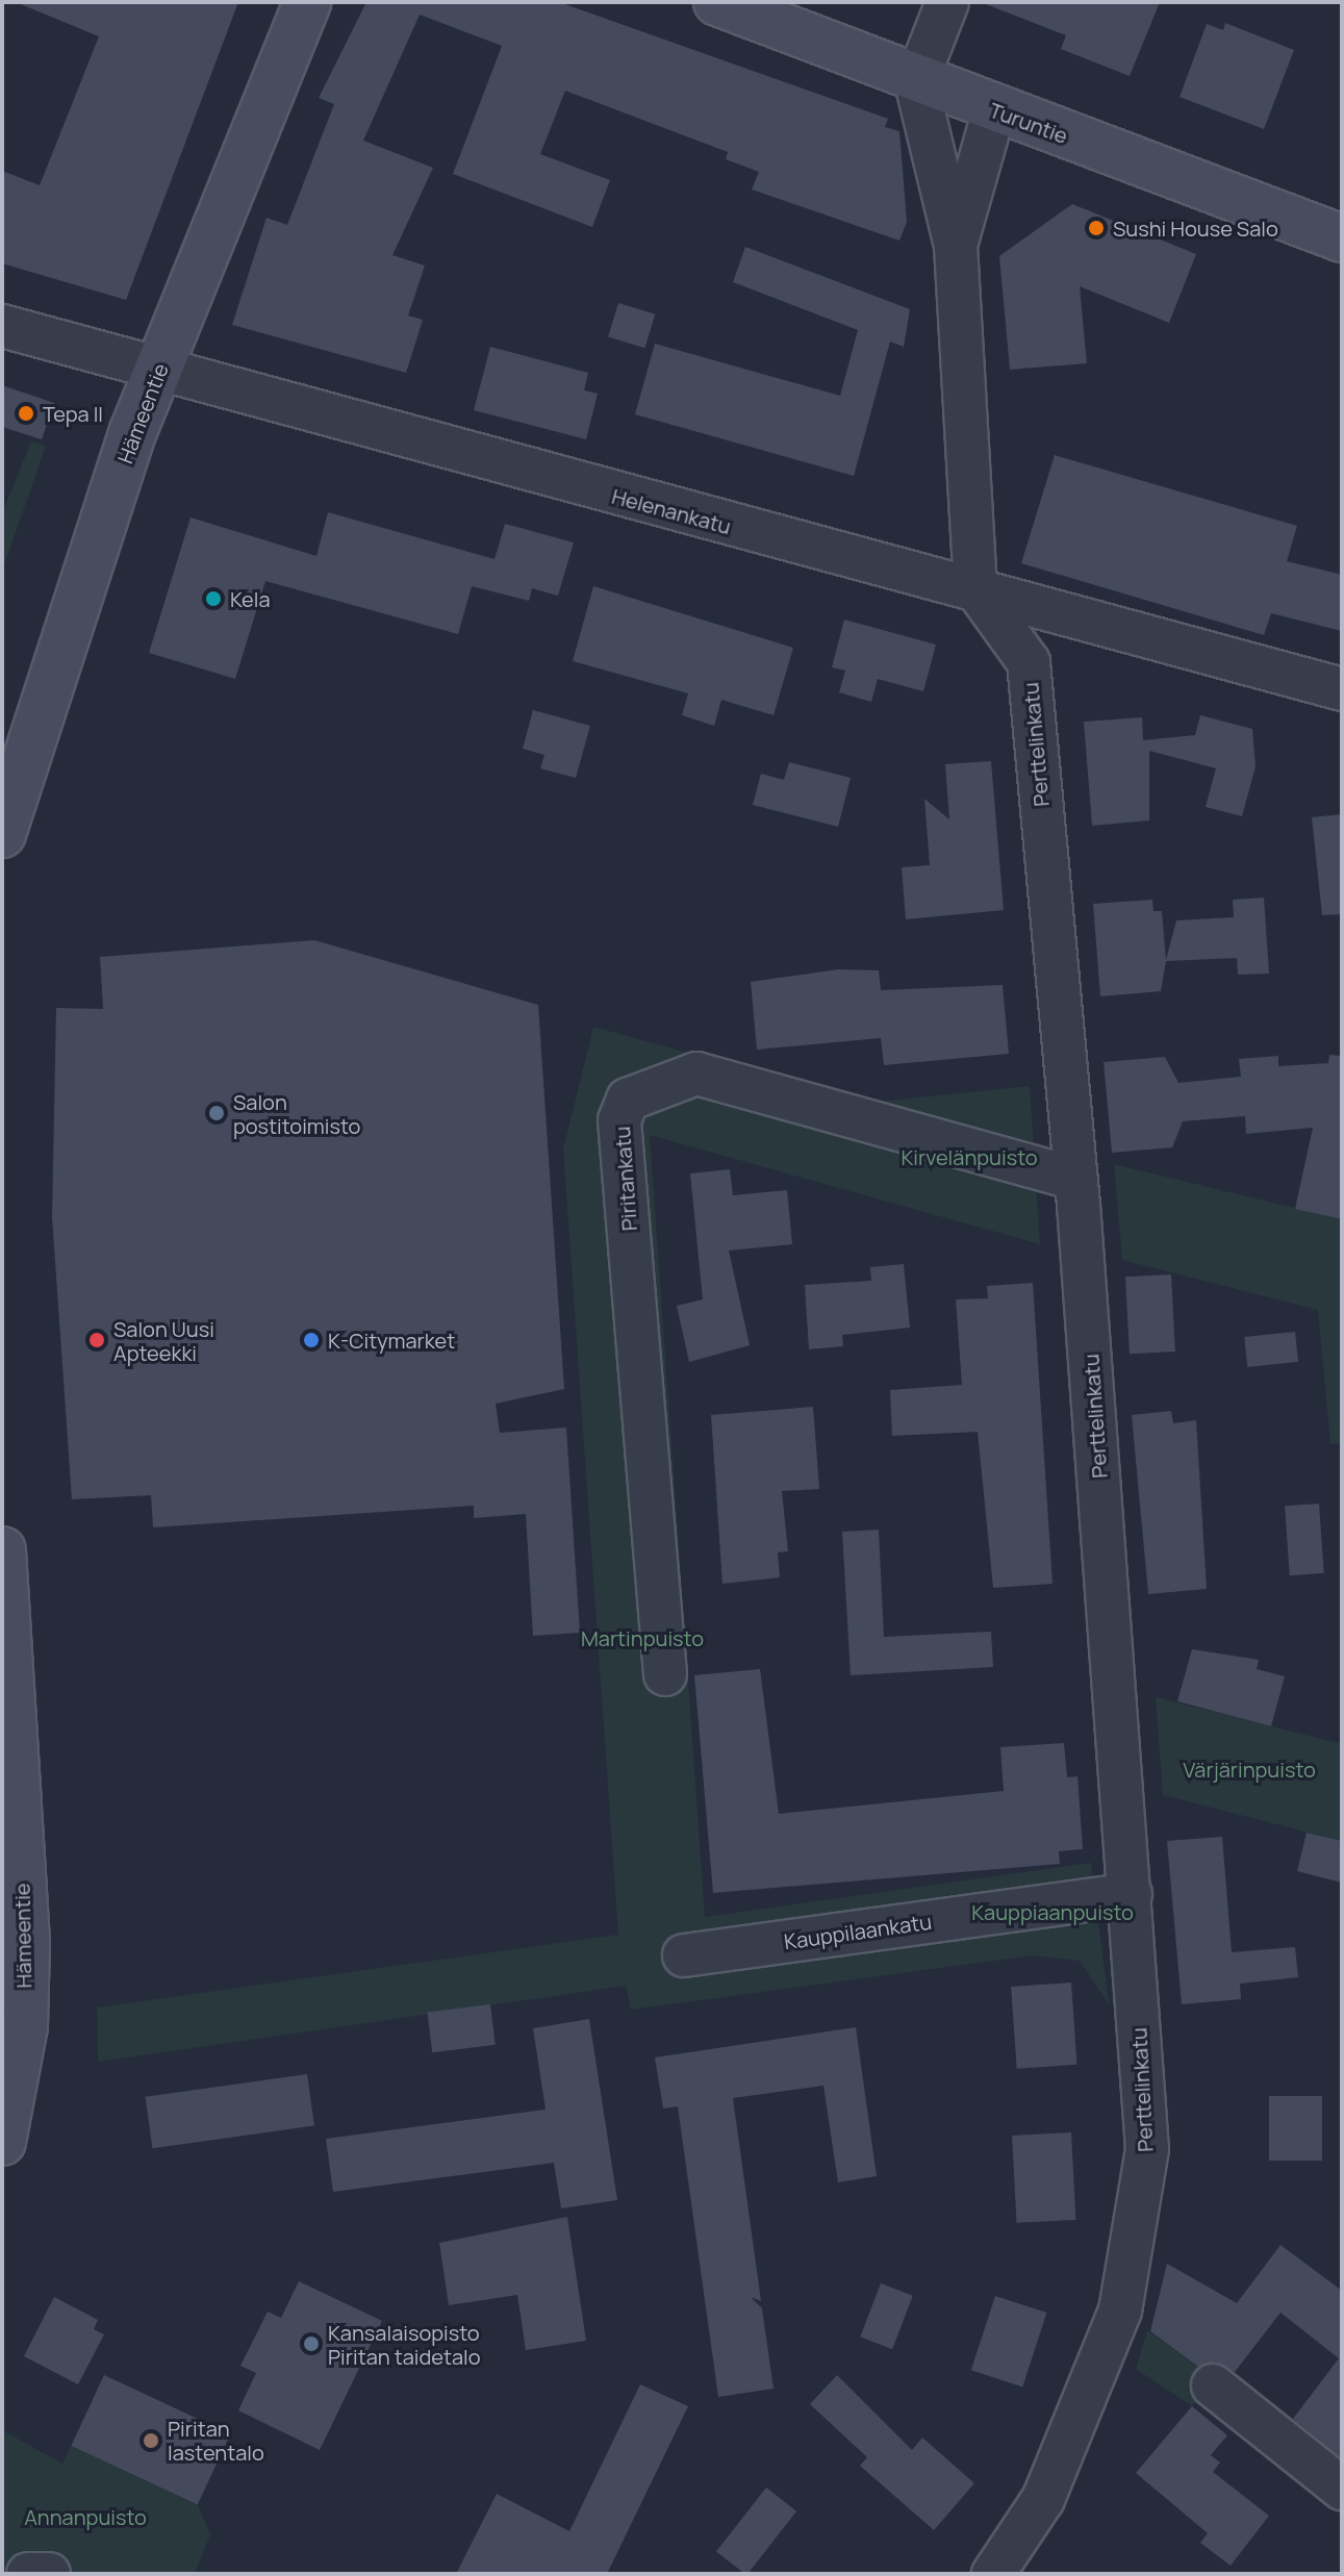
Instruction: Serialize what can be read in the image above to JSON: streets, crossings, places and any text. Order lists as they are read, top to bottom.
{
  "streets": {
    "main road": ["Turuntie", "Hämeentie"],
    "street": [
      "Helenankatu",
      "Perttelinkatu",
      "Piritankatu",
      "Kauppilaankatu"
    ]
  },
  "crossings": [
    ["Hämeentie", "Helenankatu"],
    ["Helenankatu", "Perttelinkatu"],
    ["Perttelinkatu", "Piritankatu"],
    ["Perttelinkatu", "Kauppilaankatu"]
  ],
  "parks": [
    "Kirvelänpuisto",
    "Martinpuisto",
    "Värjärinpuisto",
    "Kauppiaanpuisto",
    "Annanpuisto"
  ],
  "places": [
    "Sushi House Salo",
    "Tepa II",
    "Kela",
    "Salon postitoimisto",
    "Salon Uusi Apteekki",
    "K-Citymarket",
    "Kansalaisopisto Piritan taidetalo",
    "Piritan lastentalo"
  ]
}
